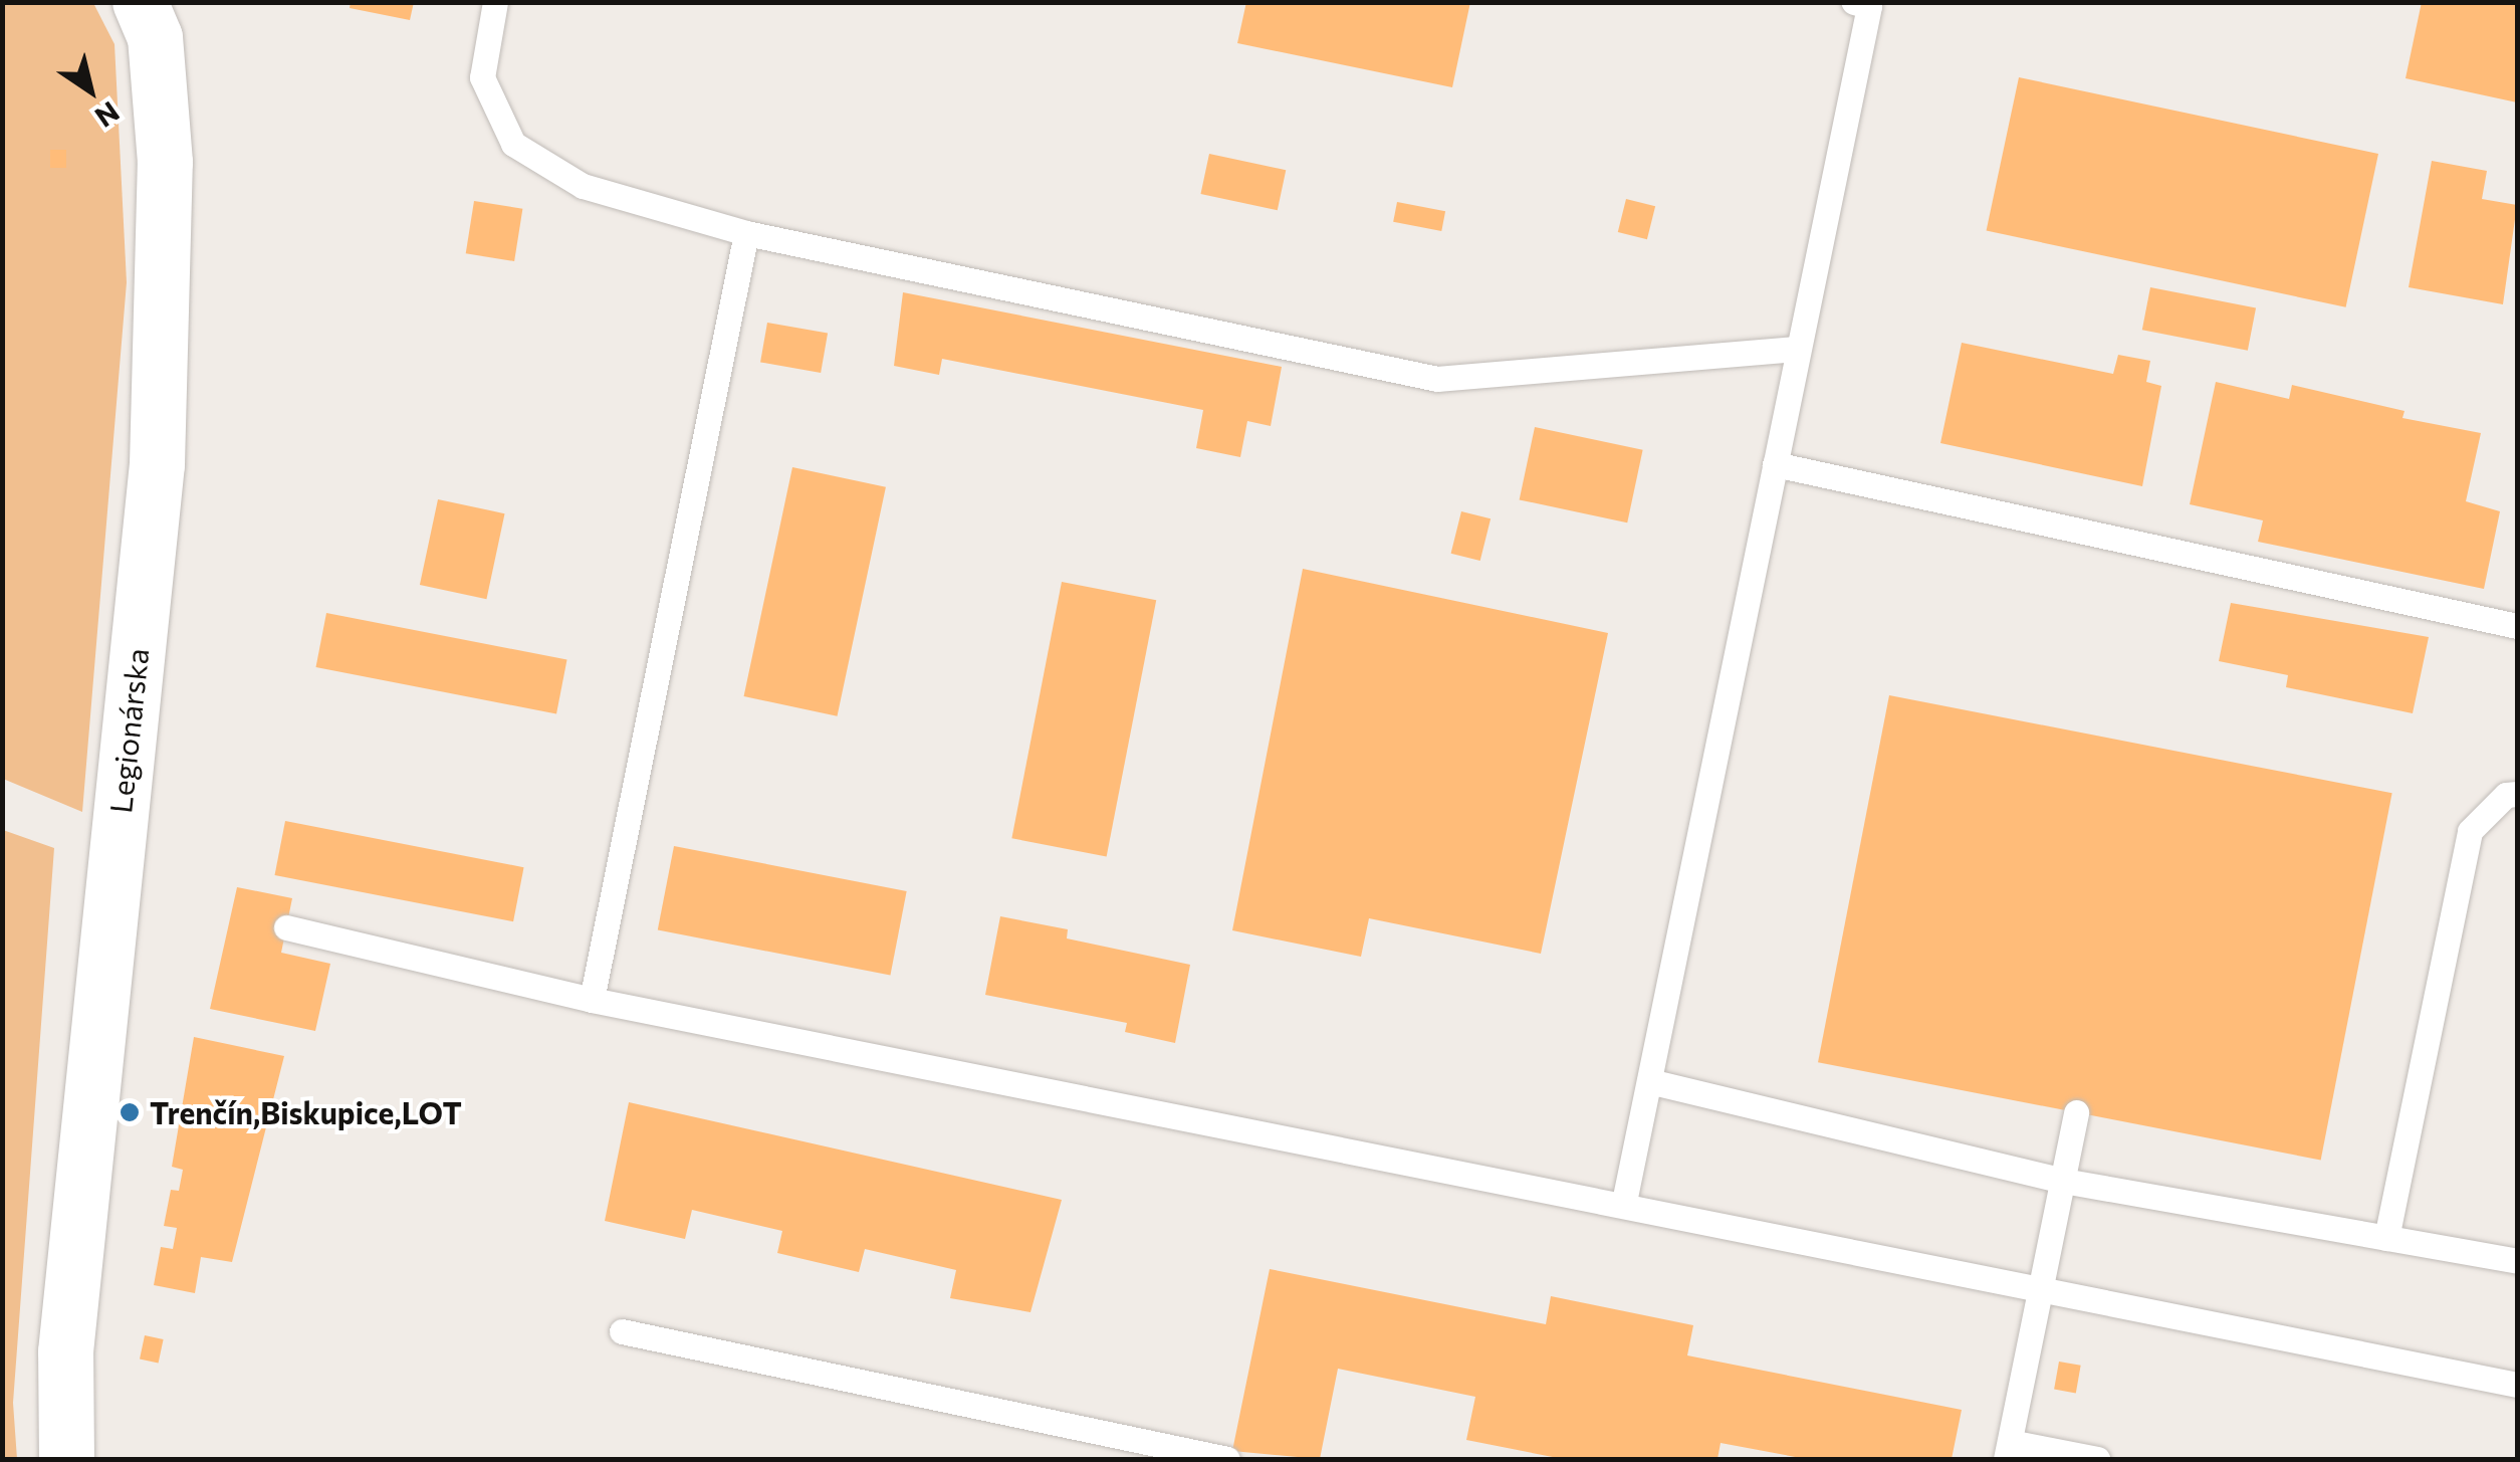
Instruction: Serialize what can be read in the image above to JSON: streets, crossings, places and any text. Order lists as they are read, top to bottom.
{
  "streets": {
    "street": ["Legionárska"]
  },
  "places": ["Trenčín,Biskupice,LOT"],
  "north": "bottom right"
}
